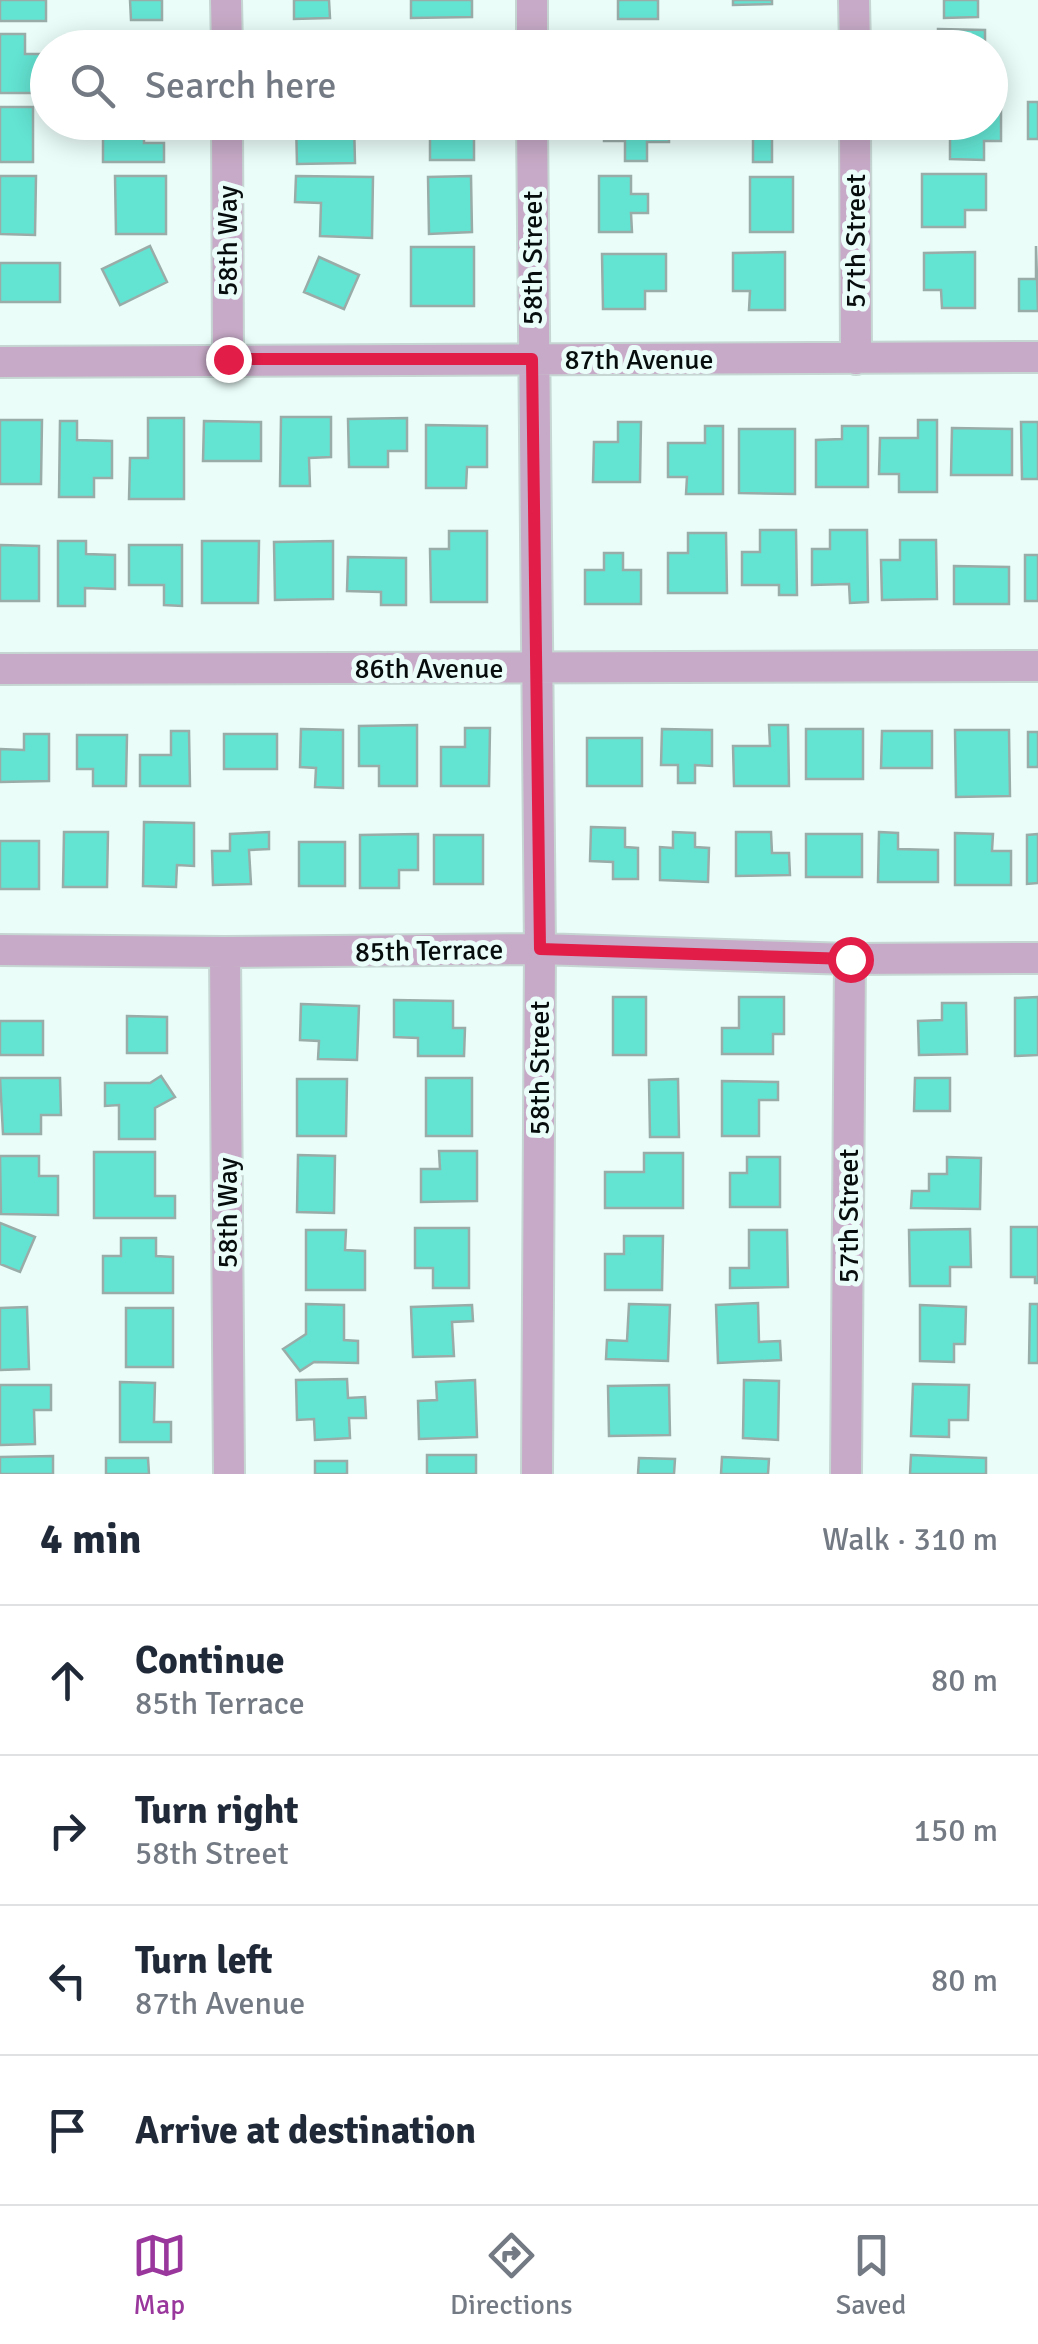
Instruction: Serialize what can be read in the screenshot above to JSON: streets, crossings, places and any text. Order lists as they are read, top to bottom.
{
  "streets": {
    "street": [
      "58th Way",
      "57th Street",
      "58th Street",
      "87th Avenue",
      "86th Avenue",
      "85th Terrace"
    ]
  },
  "crossings": [
    ["58th Way", "87th Avenue"],
    ["58th Way", "85th Terrace"],
    ["57th Street", "87th Avenue"],
    ["57th Street", "85th Terrace"],
    ["58th Street", "87th Avenue"],
    ["58th Street", "86th Avenue"],
    ["58th Street", "85th Terrace"]
  ],
  "page": {
    "search": "Search here",
    "heading": ["4 min", "Walk · 310 m"],
    "list": [
      ["Continue", "85th Terrace", "80 m"],
      ["Turn right", "58th Street", "150 m"],
      ["Turn left", "87th Avenue", "80 m"],
      "Arrive at destination"
    ],
    "nav": ["Map", "Directions", "Saved"]
  }
}
